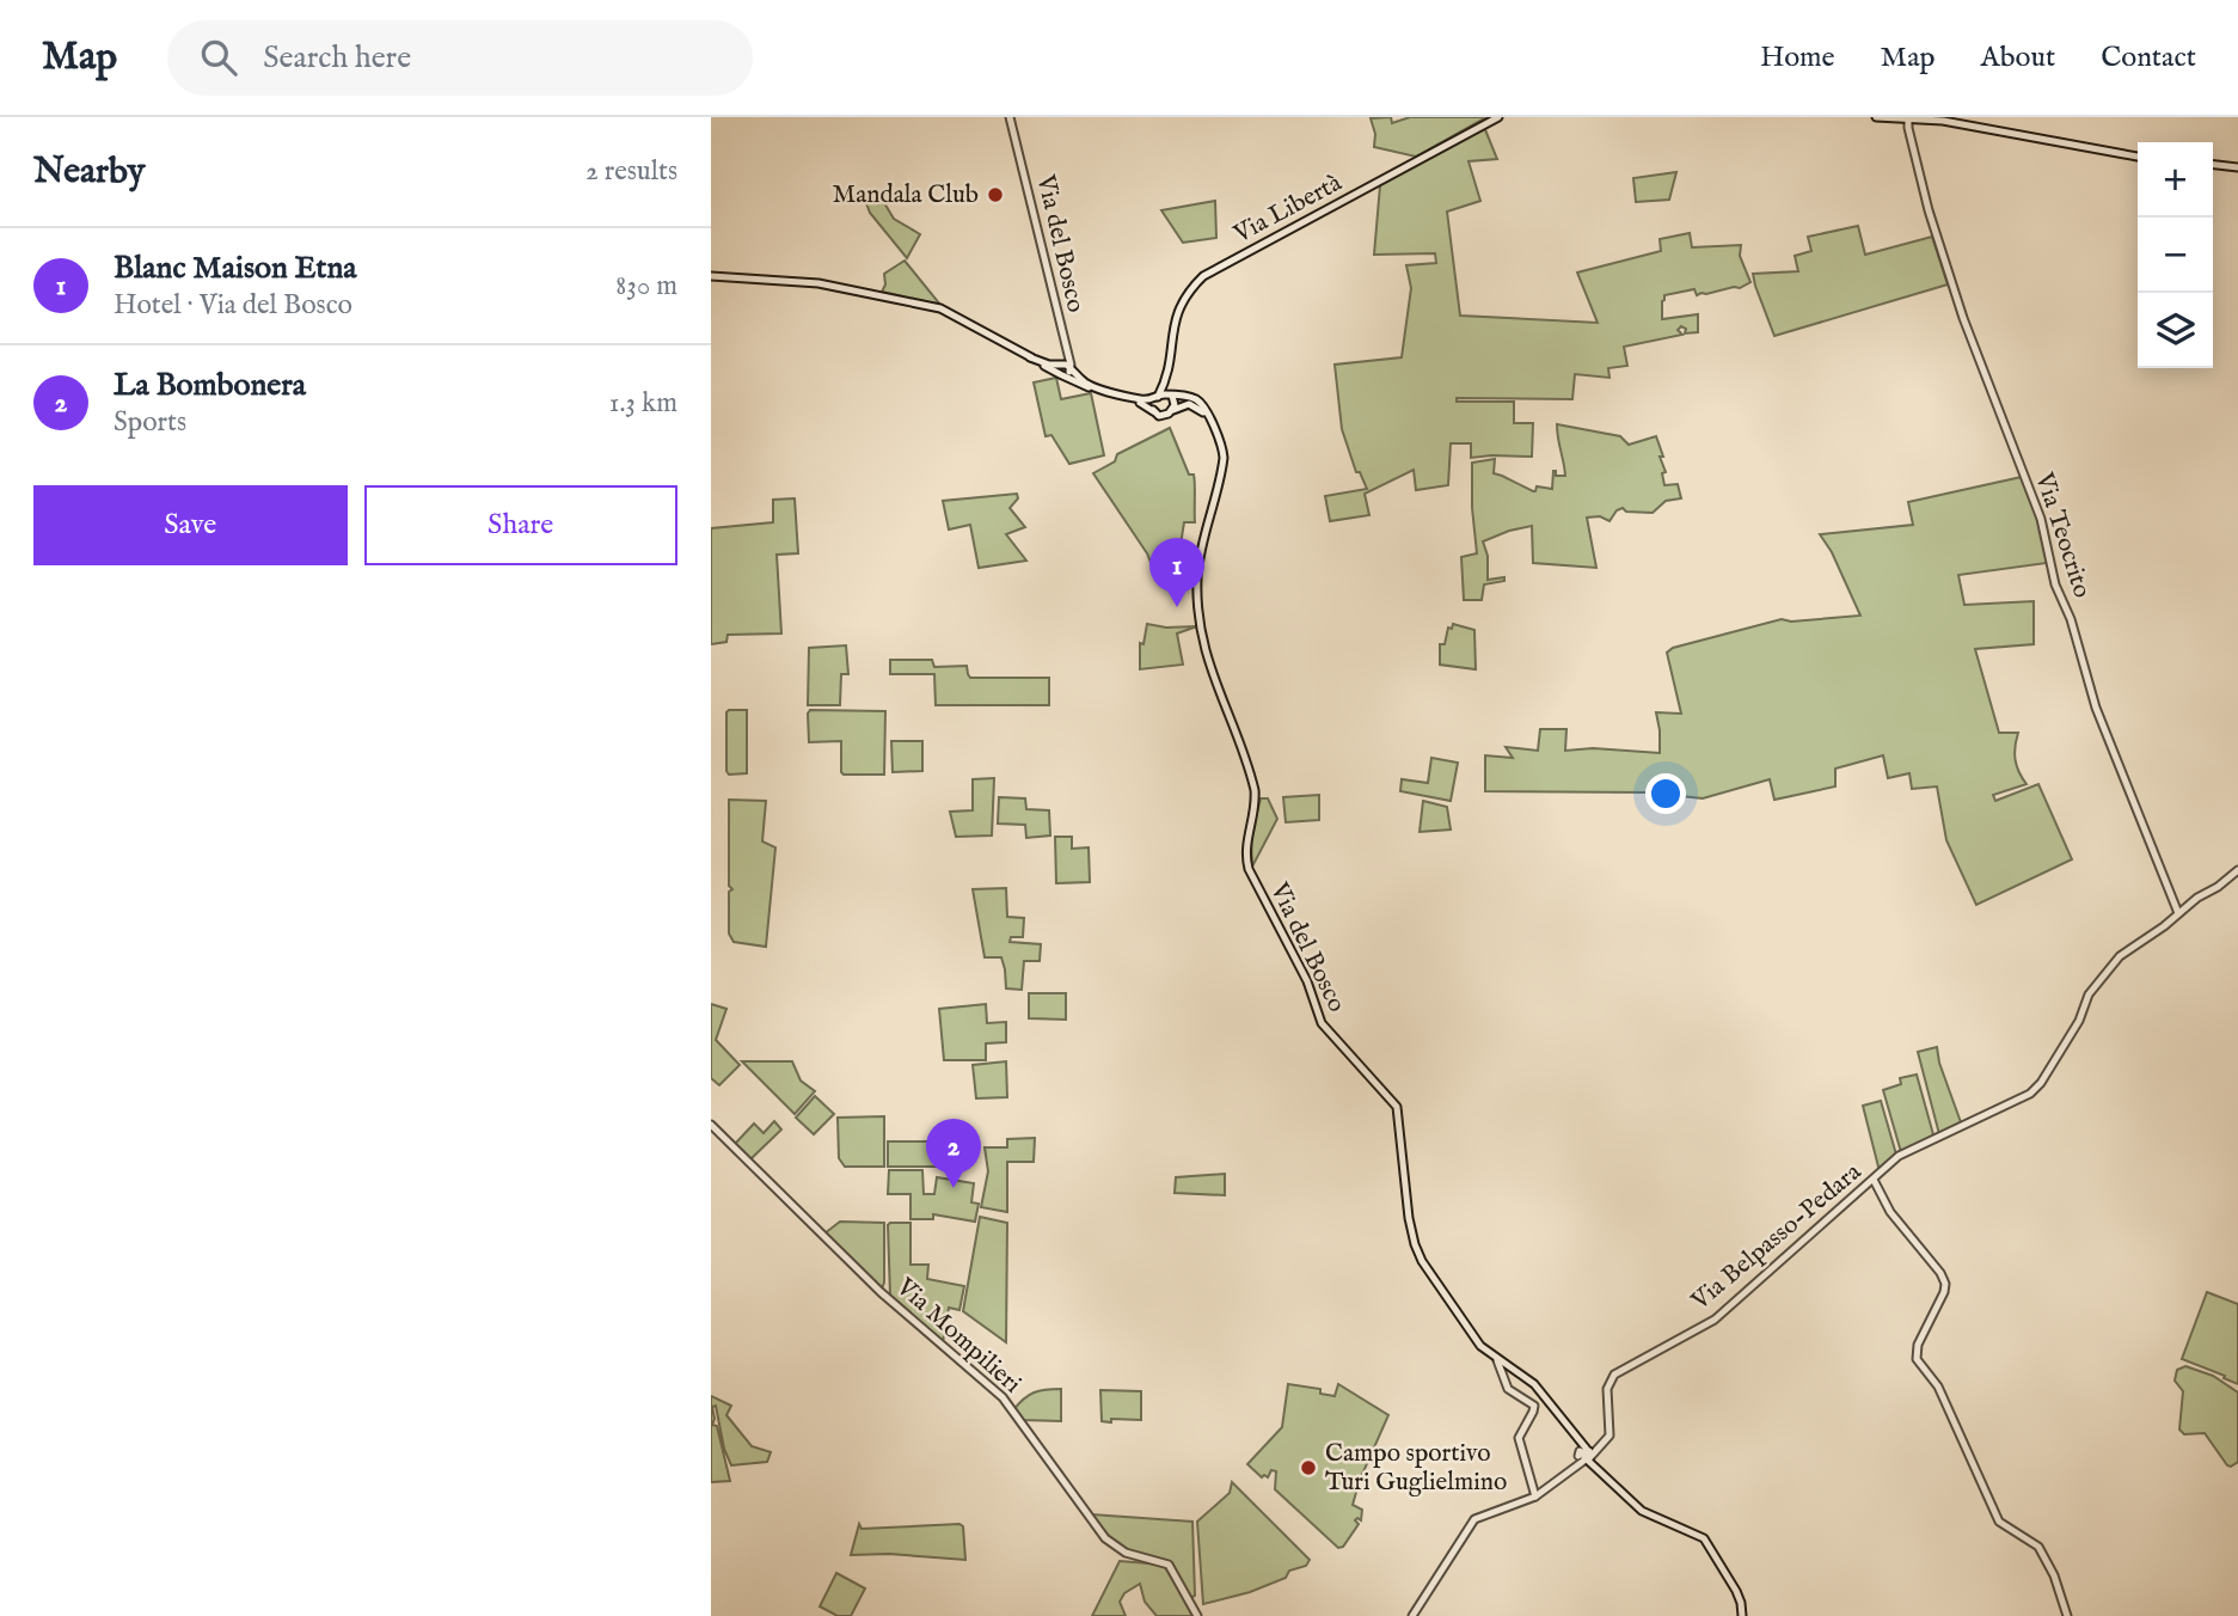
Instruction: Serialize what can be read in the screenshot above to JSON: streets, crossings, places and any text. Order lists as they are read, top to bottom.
{
  "streets": {
    "street": [
      "Via Libertà",
      "Via del Bosco",
      "Via Teocrito",
      "Via Belpasso-Pedara",
      "Via Mompilieri"
    ]
  },
  "crossings": [
    ["Via Teocrito", "Via Belpasso-Pedara"]
  ],
  "places": ["Mandala Club", "Campo sportivo Turi Guglielmino"],
  "page": {
    "header": "Map",
    "search": "Search here",
    "nav": [
      "Home",
      "Map",
      "About",
      "Contact"
    ],
    "heading": ["Nearby", "2 results"],
    "map_buttons": ["+", "−"],
    "list": [
      {
        "mark": "1",
        "name": "Blanc Maison Etna",
        "note": "Hotel · Via del Bosco",
        "value": "830 m"
      },
      {
        "mark": "2",
        "name": "La Bombonera",
        "note": "Sports",
        "value": "1.3 km"
      }
    ],
    "buttons": ["Save", "Share"],
    "pins": ["1", "2"]
  }
}
